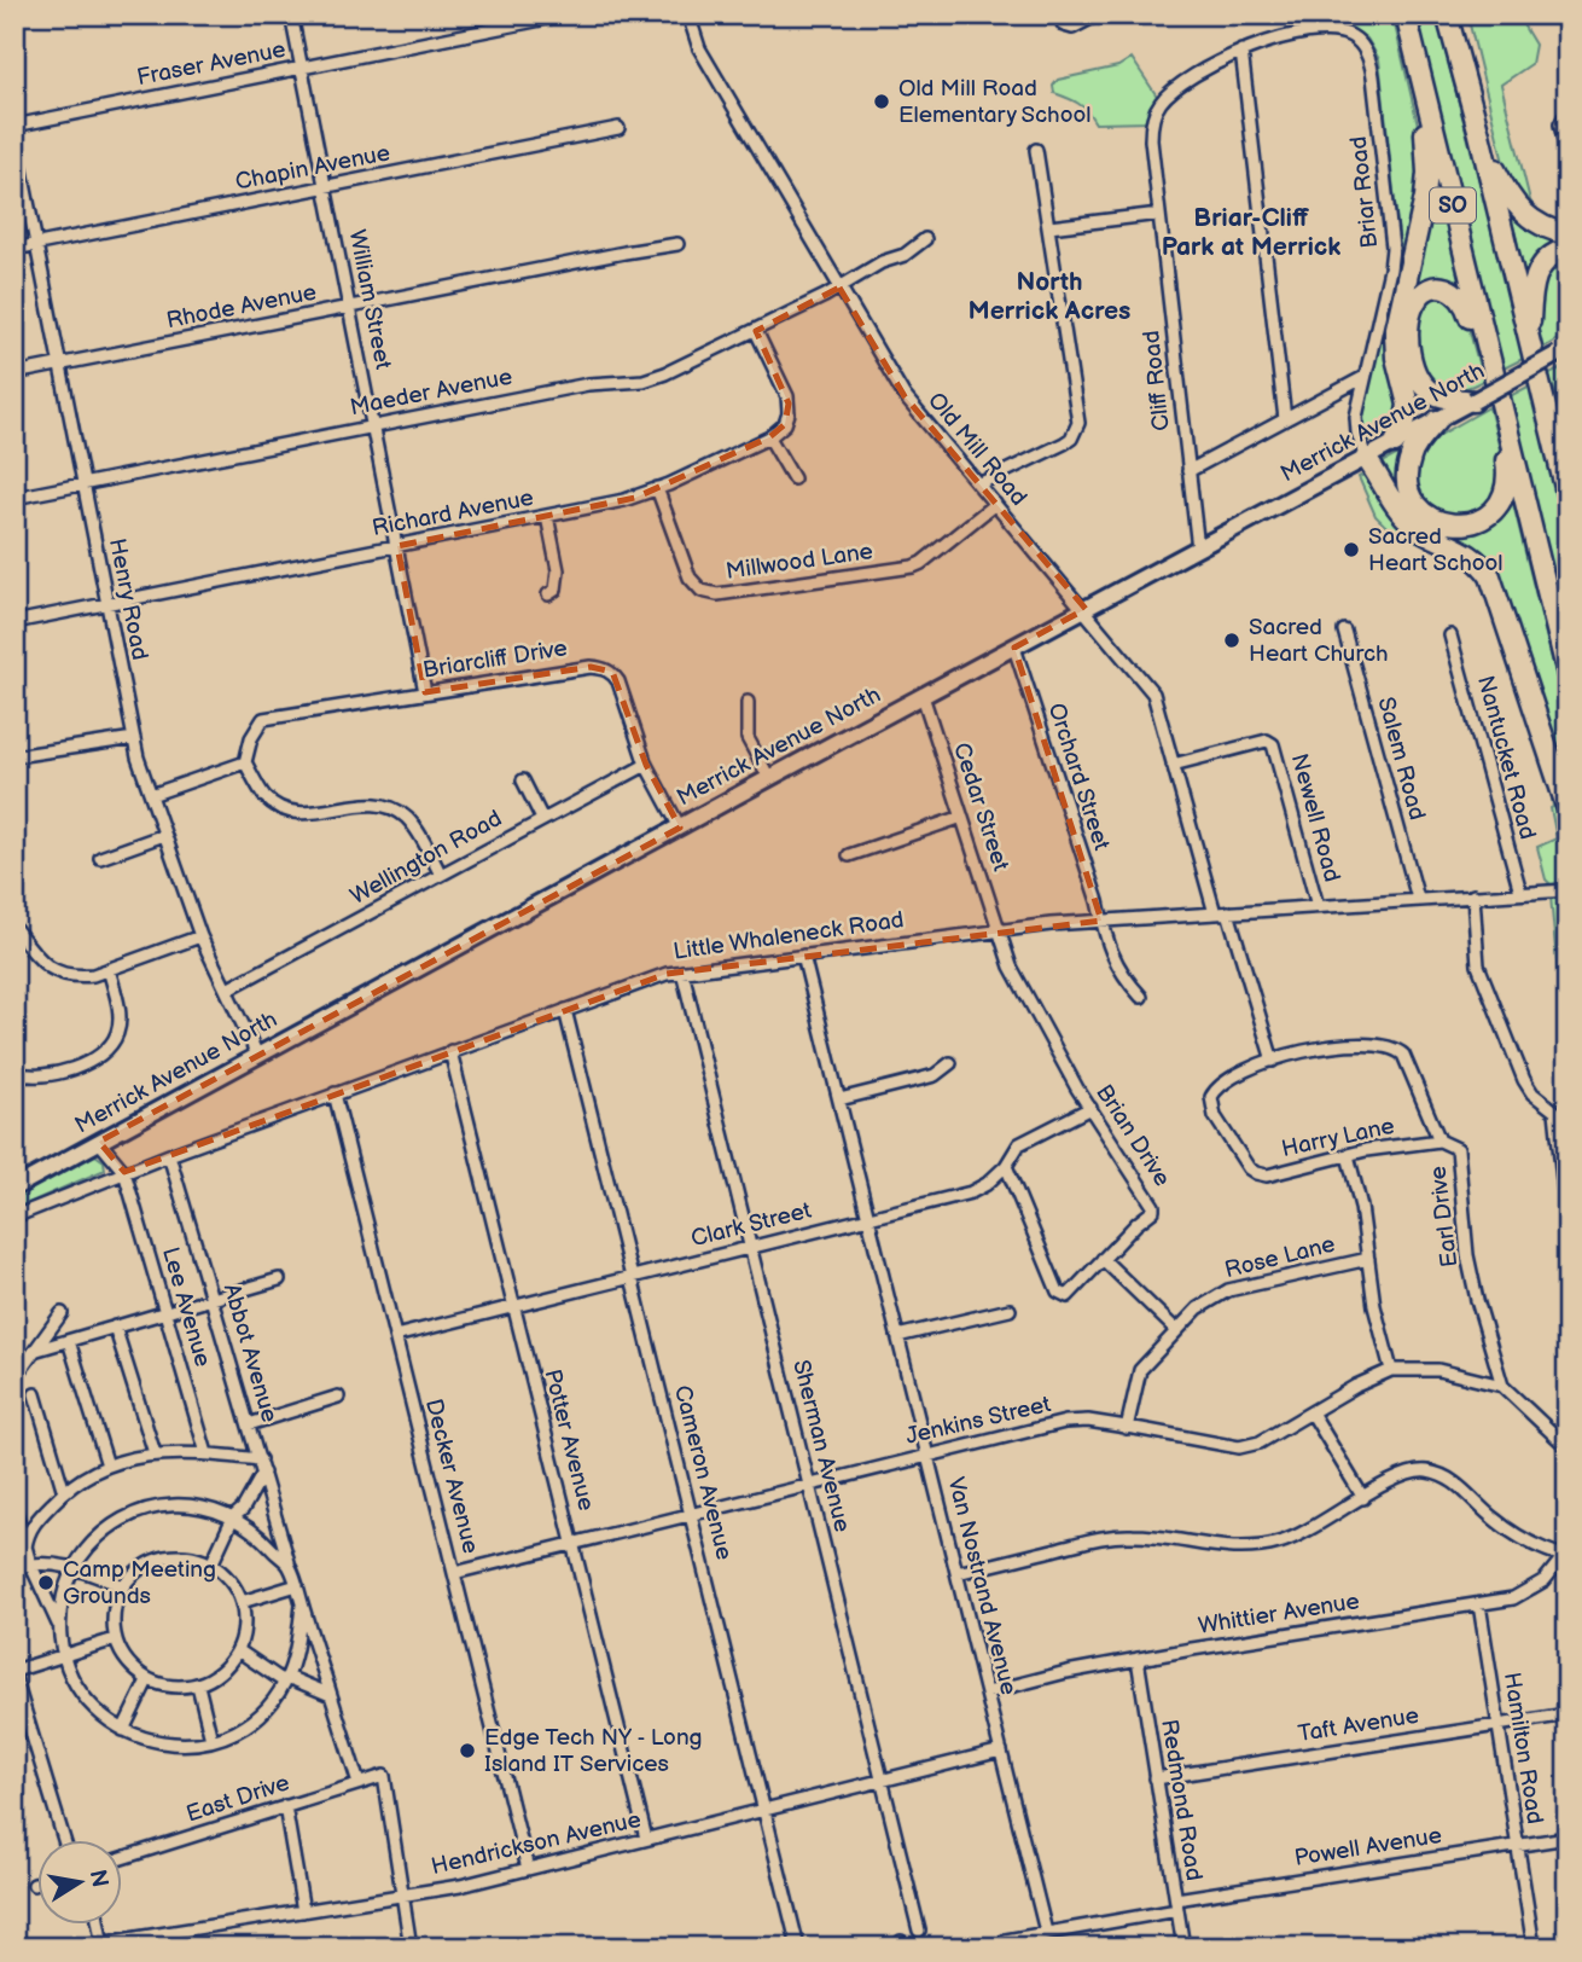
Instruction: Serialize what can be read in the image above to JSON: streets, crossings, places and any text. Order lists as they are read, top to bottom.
{
  "streets": {
    "highway": ["SO"],
    "main road": ["Merrick Avenue North"],
    "street": [
      "Fraser Avenue",
      "Chapin Avenue",
      "Briar Road",
      "William Street",
      "Rhode Avenue",
      "Cliff Road",
      "Maeder Avenue",
      "Old Mill Road",
      "Richard Avenue",
      "Millwood Lane",
      "Henry Road",
      "Briarcliff Drive",
      "Nantucket Road",
      "Salem Road",
      "Orchard Street",
      "Cedar Street",
      "Newell Road",
      "Wellington Road",
      "Little Whaleneck Road",
      "Brian Drive",
      "Harry Lane",
      "Earl Drive",
      "Clark Street",
      "Rose Lane",
      "Lee Avenue",
      "Abbot Avenue",
      "Jenkins Street",
      "Potter Avenue",
      "Sherman Avenue",
      "Cameron Avenue",
      "Decker Avenue",
      "Van Nostrand Avenue",
      "Whittier Avenue",
      "Taft Avenue",
      "Hamilton Road",
      "East Drive",
      "Redmond Road",
      "Hendrickson Avenue",
      "Powell Avenue"
    ]
  },
  "crossings": [
    ["Fraser Avenue", "William Street"],
    ["Chapin Avenue", "William Street"],
    ["Chapin Avenue", "Henry Road"],
    ["Briar Road", "Cliff Road"],
    ["Briar Road", "Merrick Avenue North"],
    ["William Street", "Rhode Avenue"],
    ["William Street", "Maeder Avenue"],
    ["William Street", "Richard Avenue"],
    ["William Street", "Briarcliff Drive"],
    ["Rhode Avenue", "Henry Road"],
    ["Cliff Road", "Merrick Avenue North"],
    ["Maeder Avenue", "Old Mill Road"],
    ["Maeder Avenue", "Henry Road"],
    ["Merrick Avenue North", "Old Mill Road"],
    ["Merrick Avenue North", "Henry Road"],
    ["Merrick Avenue North", "Briarcliff Drive"],
    ["Merrick Avenue North", "Orchard Street"],
    ["Merrick Avenue North", "Cedar Street"],
    ["Old Mill Road", "Millwood Lane"],
    ["Old Mill Road", "Newell Road"],
    ["Old Mill Road", "Little Whaleneck Road"],
    ["Richard Avenue", "Millwood Lane"],
    ["Richard Avenue", "Henry Road"],
    ["Henry Road", "Wellington Road"],
    ["Briarcliff Drive", "Wellington Road"],
    ["Nantucket Road", "Little Whaleneck Road"],
    ["Salem Road", "Little Whaleneck Road"],
    ["Orchard Street", "Little Whaleneck Road"],
    ["Cedar Street", "Little Whaleneck Road"],
    ["Cedar Street", "Brian Drive"],
    ["Newell Road", "Little Whaleneck Road"],
    ["Little Whaleneck Road", "Brian Drive"],
    ["Little Whaleneck Road", "Lee Avenue"],
    ["Little Whaleneck Road", "Abbot Avenue"],
    ["Little Whaleneck Road", "Potter Avenue"],
    ["Little Whaleneck Road", "Sherman Avenue"],
    ["Little Whaleneck Road", "Cameron Avenue"],
    ["Little Whaleneck Road", "Decker Avenue"],
    ["Little Whaleneck Road", "Van Nostrand Avenue"],
    ["Brian Drive", "Clark Street"],
    ["Harry Lane", "Earl Drive"],
    ["Earl Drive", "Jenkins Street"],
    ["Clark Street", "Potter Avenue"],
    ["Clark Street", "Sherman Avenue"],
    ["Clark Street", "Cameron Avenue"],
    ["Clark Street", "Decker Avenue"],
    ["Clark Street", "Van Nostrand Avenue"],
    ["Rose Lane", "Jenkins Street"],
    ["Jenkins Street", "Potter Avenue"],
    ["Jenkins Street", "Sherman Avenue"],
    ["Jenkins Street", "Cameron Avenue"],
    ["Jenkins Street", "Decker Avenue"],
    ["Jenkins Street", "Van Nostrand Avenue"],
    ["Potter Avenue", "Hendrickson Avenue"],
    ["Sherman Avenue", "Hendrickson Avenue"],
    ["Cameron Avenue", "Hendrickson Avenue"],
    ["Decker Avenue", "Hendrickson Avenue"],
    ["Van Nostrand Avenue", "Whittier Avenue"],
    ["Van Nostrand Avenue", "Hendrickson Avenue"],
    ["Van Nostrand Avenue", "Powell Avenue"],
    ["Whittier Avenue", "Hamilton Road"],
    ["Whittier Avenue", "Redmond Road"],
    ["Taft Avenue", "Hamilton Road"],
    ["Taft Avenue", "Redmond Road"],
    ["Hamilton Road", "Powell Avenue"],
    ["East Drive", "Hendrickson Avenue"],
    ["Redmond Road", "Powell Avenue"]
  ],
  "districts": ["Briar-Cliff Park at Merrick", "North Merrick Acres"],
  "places": [
    "Old Mill Road Elementary School",
    "Sacred Heart School",
    "Sacred Heart Church",
    "Camp Meeting Grounds",
    "Edge Tech NY - Long Island IT Services"
  ],
  "north": "right"
}
